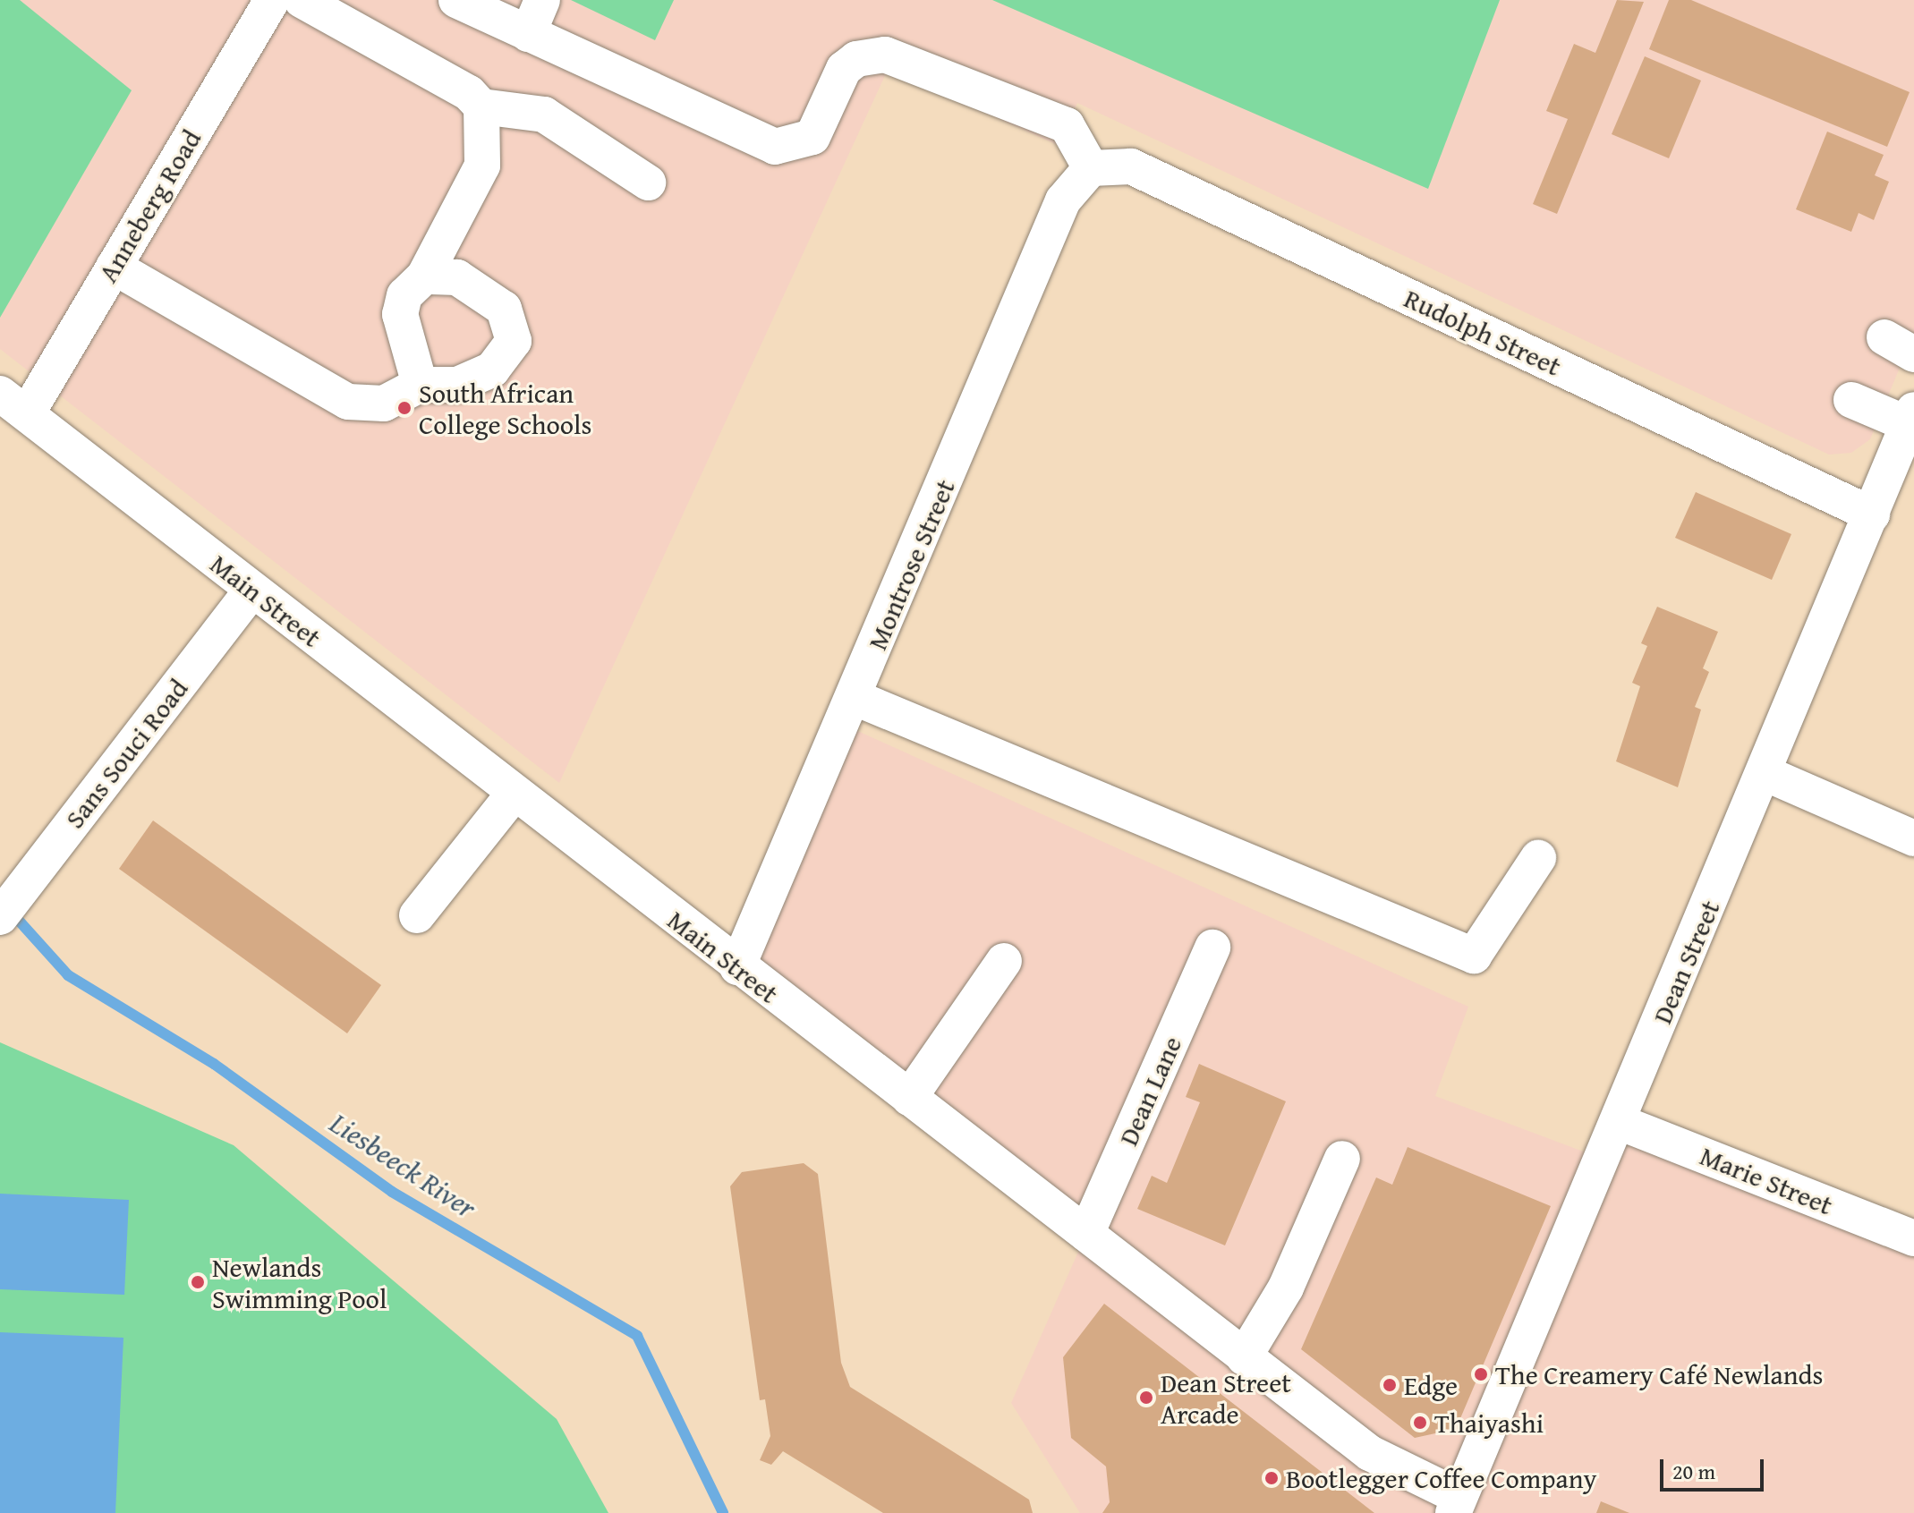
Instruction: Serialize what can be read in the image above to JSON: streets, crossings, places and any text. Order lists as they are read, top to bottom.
{
  "streets": {
    "street": [
      "Anneberg Road",
      "Rudolph Street",
      "Montrose Street",
      "Main Street",
      "Sans Souci Road",
      "Dean Street",
      "Dean Lane",
      "Marie Street"
    ]
  },
  "crossings": [
    ["Anneberg Road", "Main Street"],
    ["Rudolph Street", "Montrose Street"],
    ["Rudolph Street", "Dean Street"],
    ["Montrose Street", "Main Street"],
    ["Main Street", "Sans Souci Road"],
    ["Main Street", "Dean Street"],
    ["Main Street", "Dean Lane"],
    ["Dean Street", "Marie Street"]
  ],
  "water": ["Liesbeeck River"],
  "places": [
    "South African College Schools",
    "Newlands Swimming Pool",
    "The Creamery Café Newlands",
    "Edge",
    "Dean Street Arcade",
    "Thaiyashi",
    "Bootlegger Coffee Company"
  ],
  "scale_bar": "20 m"
}
